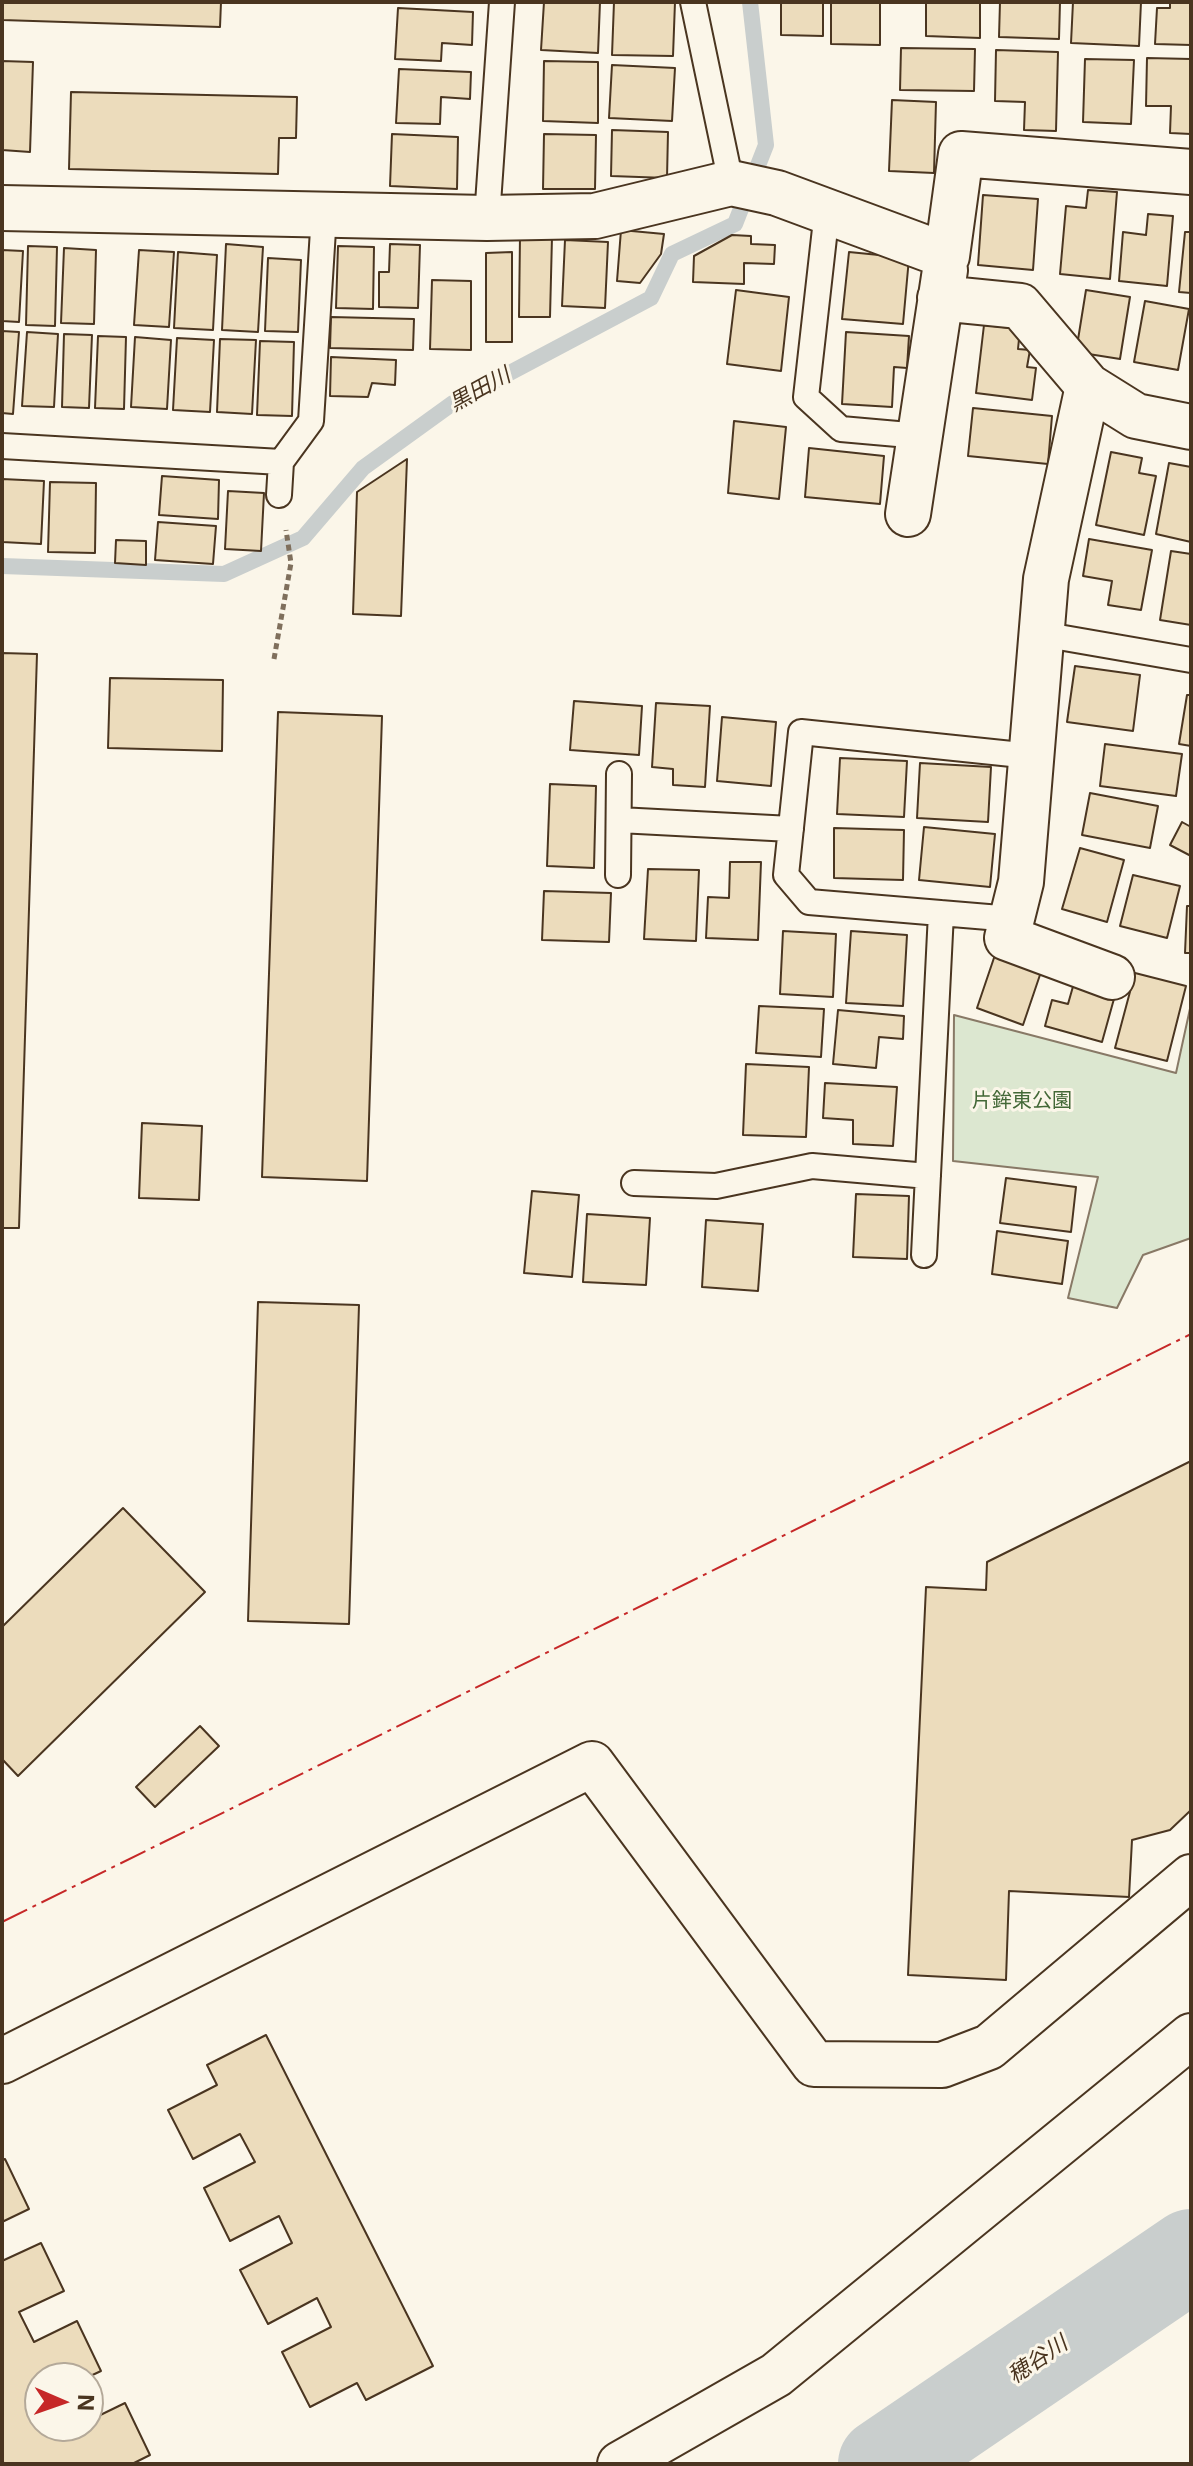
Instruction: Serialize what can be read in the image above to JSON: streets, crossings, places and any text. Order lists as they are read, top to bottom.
{
  "water": ["黒田川", "穂谷川"],
  "parks": ["片鉾東公園"],
  "north": "right"
}
